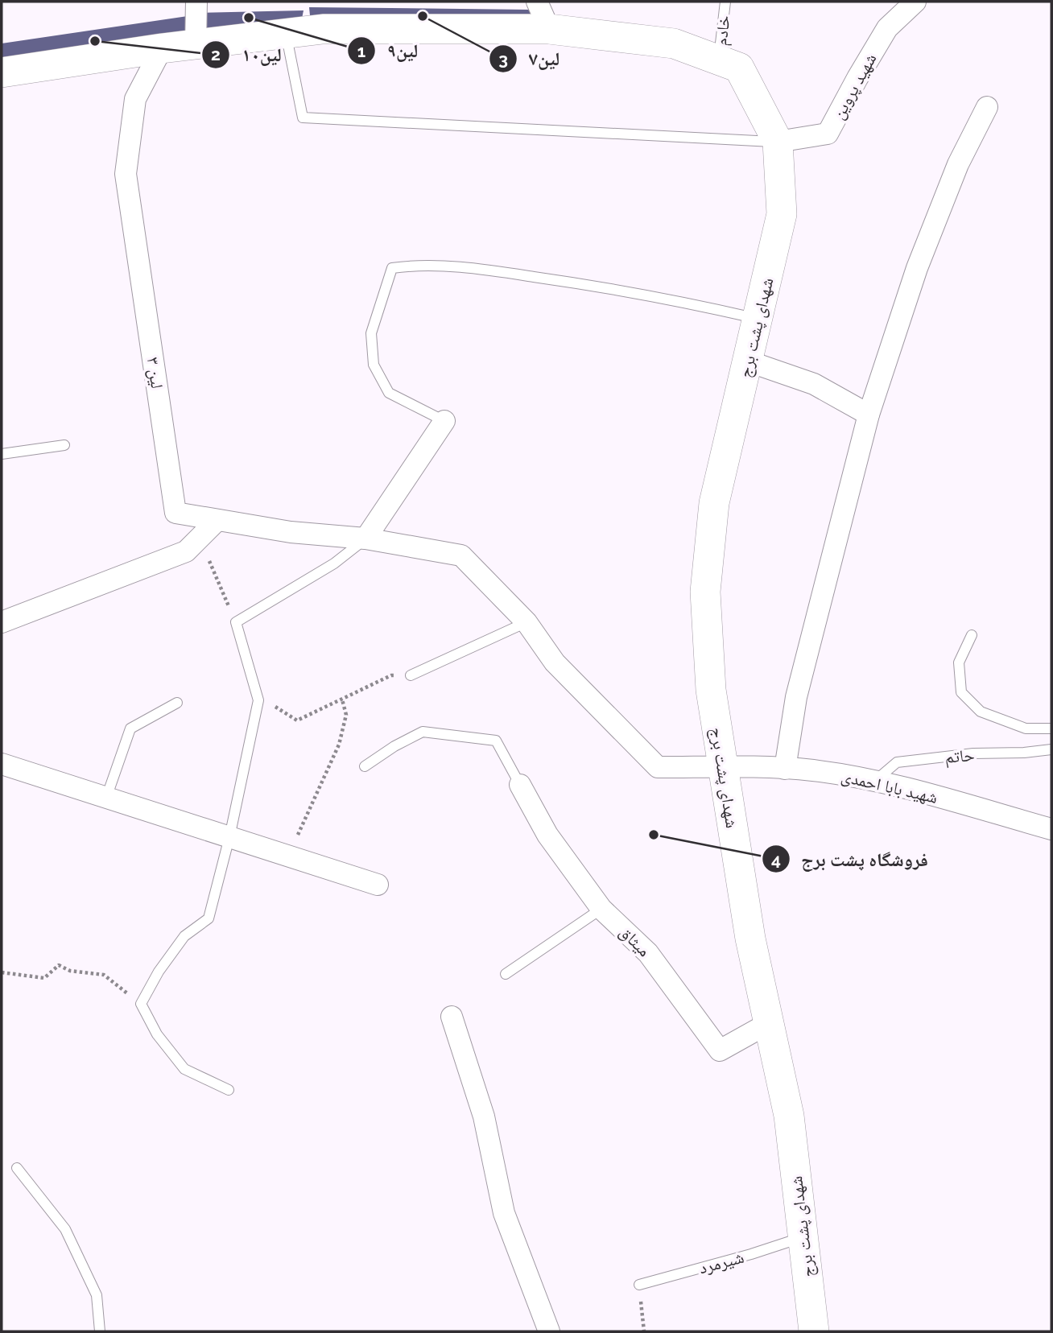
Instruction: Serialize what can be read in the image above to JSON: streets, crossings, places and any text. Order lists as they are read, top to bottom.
{
  "streets": {
    "street": [
      "شهید پروین",
      "شهدای پشت برج",
      "لین ۳",
      "شهید بابا احمدی",
      "میثاق"
    ],
    "lane": ["خادم", "حاتم", "شیرمرد"]
  },
  "crossings": [
    ["خادم", "شهدای پشت برج"],
    ["شهید پروین", "شهدای پشت برج"],
    ["شهدای پشت برج", "لین ۳"],
    ["شهدای پشت برج", "شهید بابا احمدی"],
    ["شهدای پشت برج", "میثاق"],
    ["شهدای پشت برج", "شیرمرد"],
    ["لین ۳", "شهید بابا احمدی"],
    ["حاتم", "شهید بابا احمدی"]
  ],
  "places": [
    "لین۷",
    "لین۹",
    "لین۱۰",
    "فروشگاه پشت برج"
  ]
}
